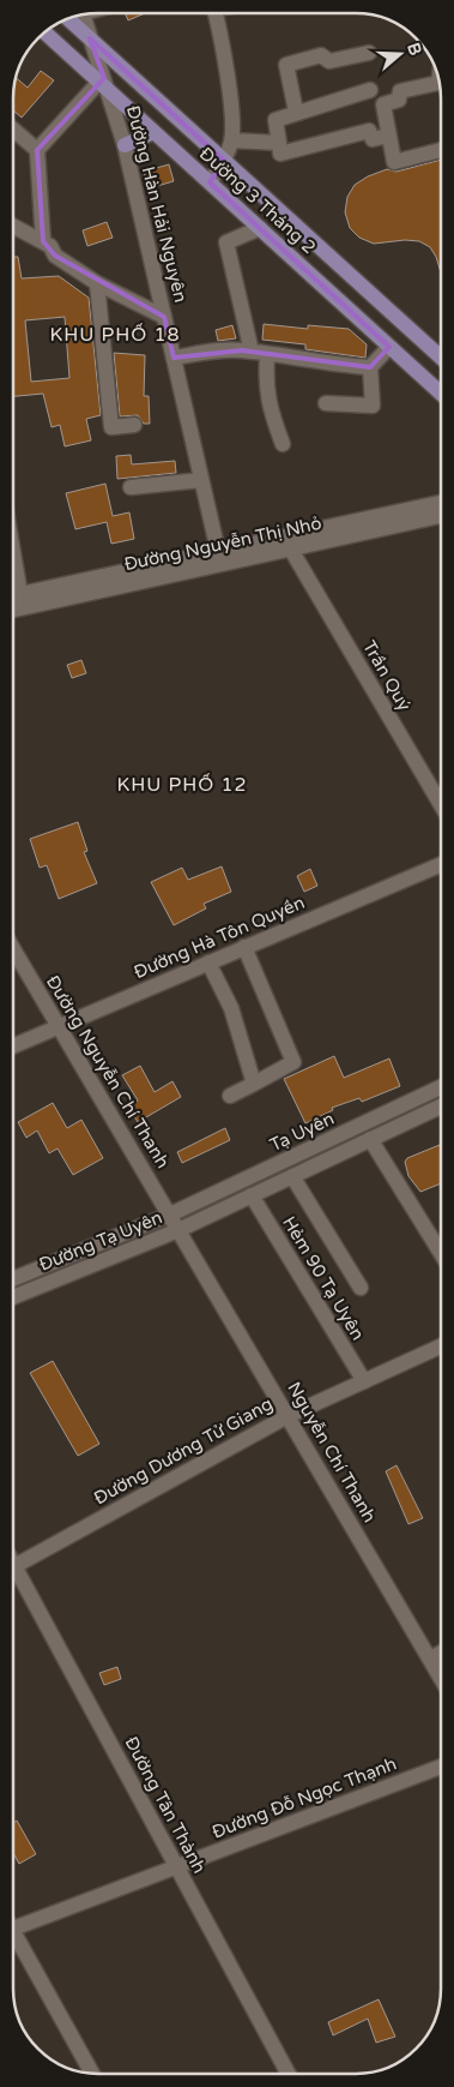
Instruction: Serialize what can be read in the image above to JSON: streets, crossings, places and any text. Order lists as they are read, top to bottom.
{
  "streets": {
    "main road": ["Đường 3 Tháng 2"],
    "street": [
      "Đường Hàn Hải Nguyên",
      "Đường Nguyễn Thị Nhỏ",
      "Trần Quý",
      "Đường Hà Tôn Quyền",
      "Đường Nguyễn Chí Thanh",
      "Tạ Uyên",
      "Đường Tạ Uyên",
      "Hẻm 90 Tạ Uyên",
      "Đường Dương Tử Giang",
      "Nguyễn Chí Thanh",
      "Đường Đỗ Ngọc Thạnh",
      "Đường Tân Thành"
    ]
  },
  "crossings": [
    ["Đường 3 Tháng 2", "Đường Hàn Hải Nguyên"],
    ["Đường Hàn Hải Nguyên", "Đường Nguyễn Thị Nhỏ"],
    ["Đường Nguyễn Thị Nhỏ", "Trần Quý"],
    ["Đường Hà Tôn Quyền", "Đường Nguyễn Chí Thanh"],
    ["Đường Nguyễn Chí Thanh", "Tạ Uyên"],
    ["Đường Nguyễn Chí Thanh", "Đường Tạ Uyên"],
    ["Đường Nguyễn Chí Thanh", "Nguyễn Chí Thanh"],
    ["Tạ Uyên", "Đường Tạ Uyên"],
    ["Tạ Uyên", "Hẻm 90 Tạ Uyên"],
    ["Tạ Uyên", "Nguyễn Chí Thanh"],
    ["Đường Tạ Uyên", "Nguyễn Chí Thanh"],
    ["Hẻm 90 Tạ Uyên", "Đường Dương Tử Giang"],
    ["Đường Dương Tử Giang", "Nguyễn Chí Thanh"],
    ["Đường Đỗ Ngọc Thạnh", "Đường Tân Thành"]
  ],
  "districts": ["KHU PHỐ 18", "KHU PHỐ 12"],
  "north": "right"
}
